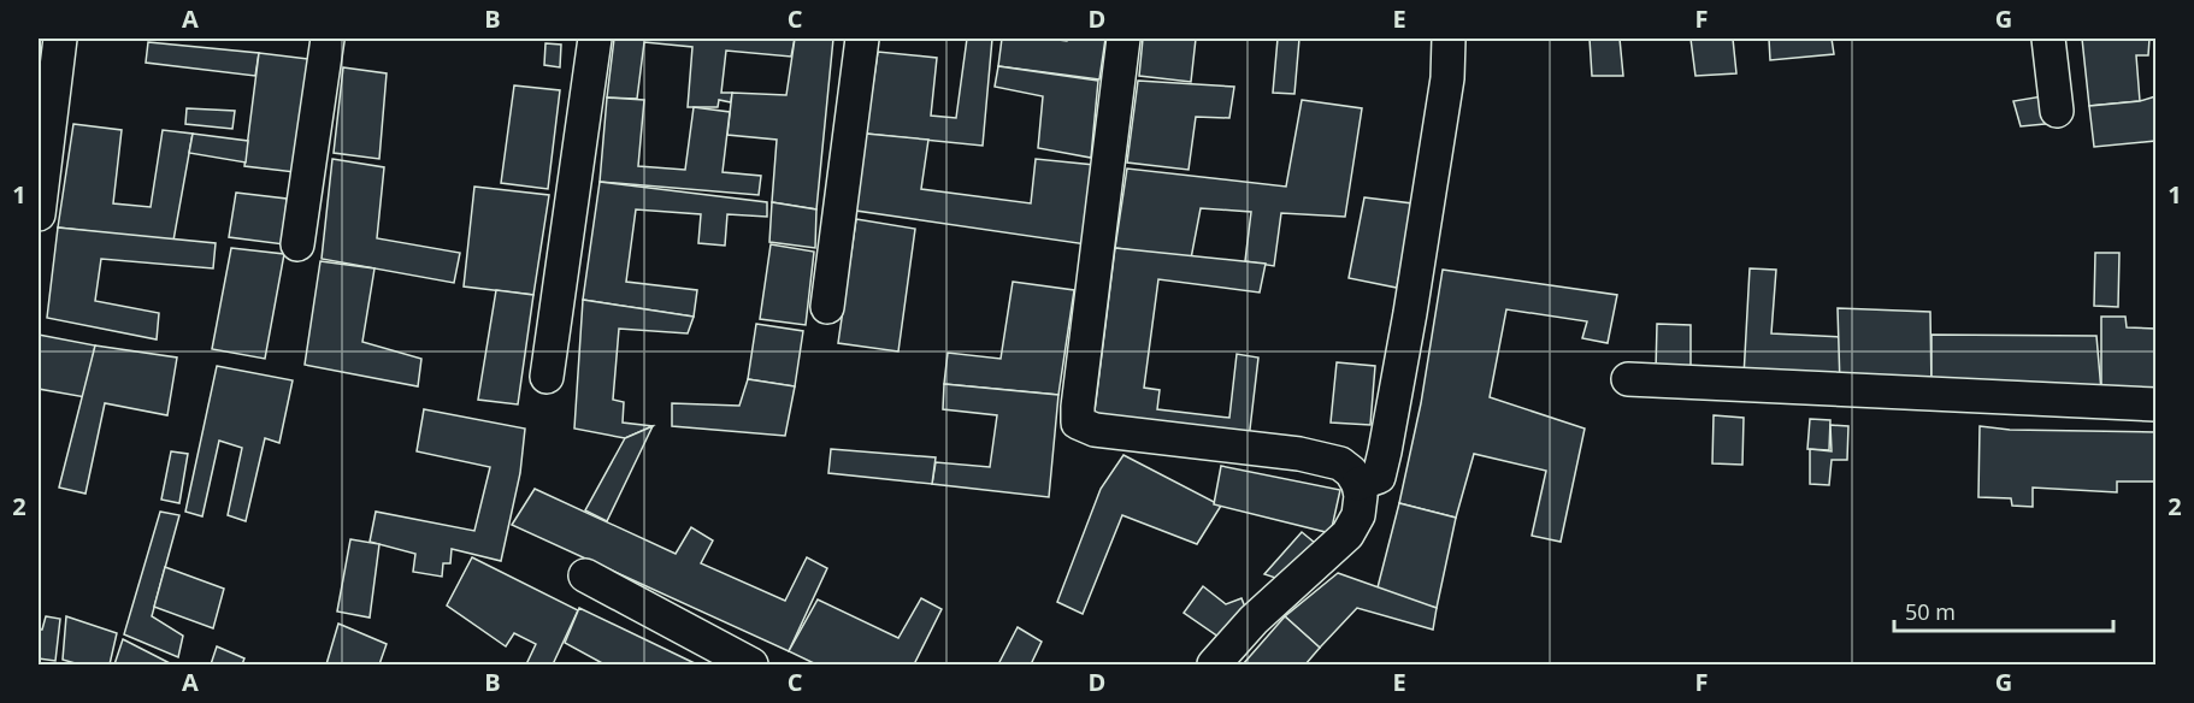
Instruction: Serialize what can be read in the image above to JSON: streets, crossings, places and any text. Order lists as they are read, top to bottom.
{
  "scale_bar": "50 m",
  "grid": {
    "columns": [
      "A",
      "B",
      "C",
      "D",
      "E",
      "F",
      "G"
    ],
    "rows": ["1", "2"]
  }
}
